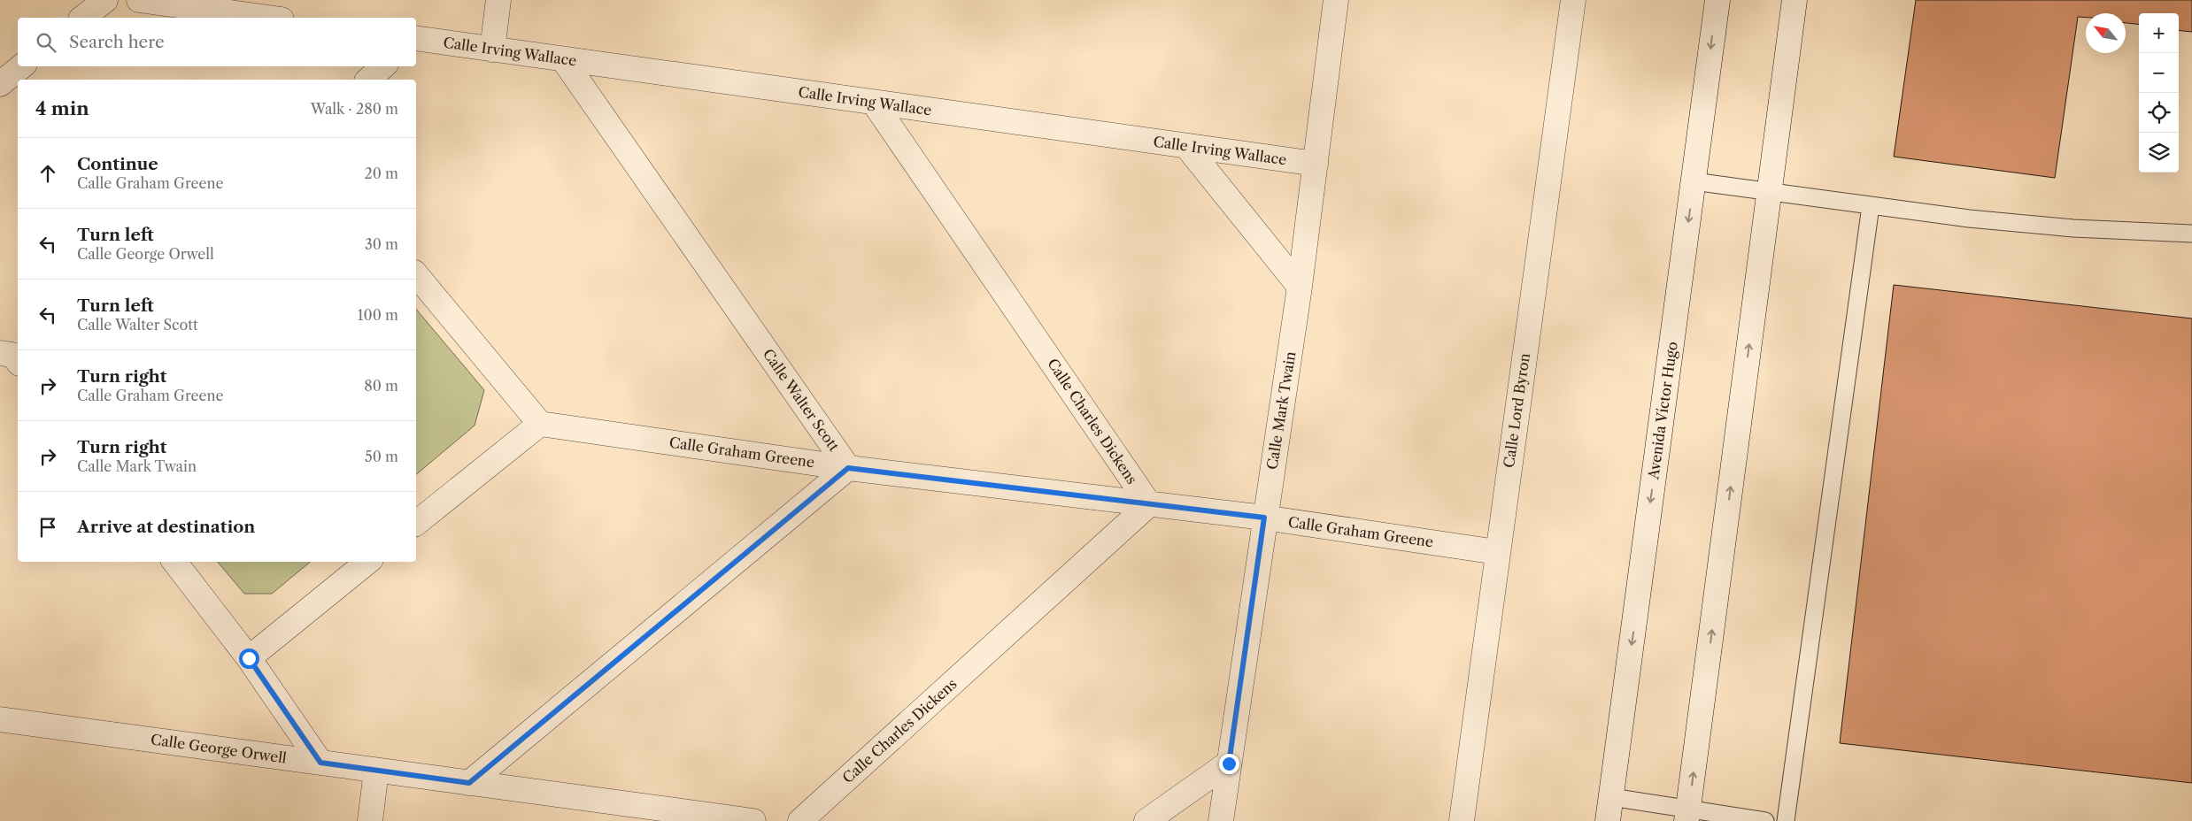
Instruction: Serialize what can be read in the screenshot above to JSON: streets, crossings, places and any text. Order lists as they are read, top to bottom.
{
  "streets": {
    "street": [
      "Calle Irving Wallace",
      "Calle Walter Scott",
      "Calle Mark Twain",
      "Calle Lord Byron",
      "Avenida Víctor Hugo",
      "Calle Charles Dickens",
      "Calle Graham Greene",
      "Calle George Orwell"
    ]
  },
  "crossings": [
    ["Calle Irving Wallace", "Calle Walter Scott"],
    ["Calle Irving Wallace", "Calle Mark Twain"],
    ["Calle Irving Wallace", "Calle Charles Dickens"],
    ["Calle Walter Scott", "Calle Graham Greene"],
    ["Calle Mark Twain", "Calle Graham Greene"],
    ["Calle Lord Byron", "Calle Graham Greene"],
    ["Calle Charles Dickens", "Calle Graham Greene"]
  ],
  "north": "top left",
  "page": {
    "map_buttons": ["+", "−"],
    "search": "Search here",
    "heading": ["4 min", "Walk · 280 m"],
    "list": [
      ["Continue", "Calle Graham Greene", "20 m"],
      ["Turn left", "Calle George Orwell", "30 m"],
      ["Turn left", "Calle Walter Scott", "100 m"],
      ["Turn right", "Calle Graham Greene", "80 m"],
      ["Turn right", "Calle Mark Twain", "50 m"],
      "Arrive at destination"
    ]
  }
}
